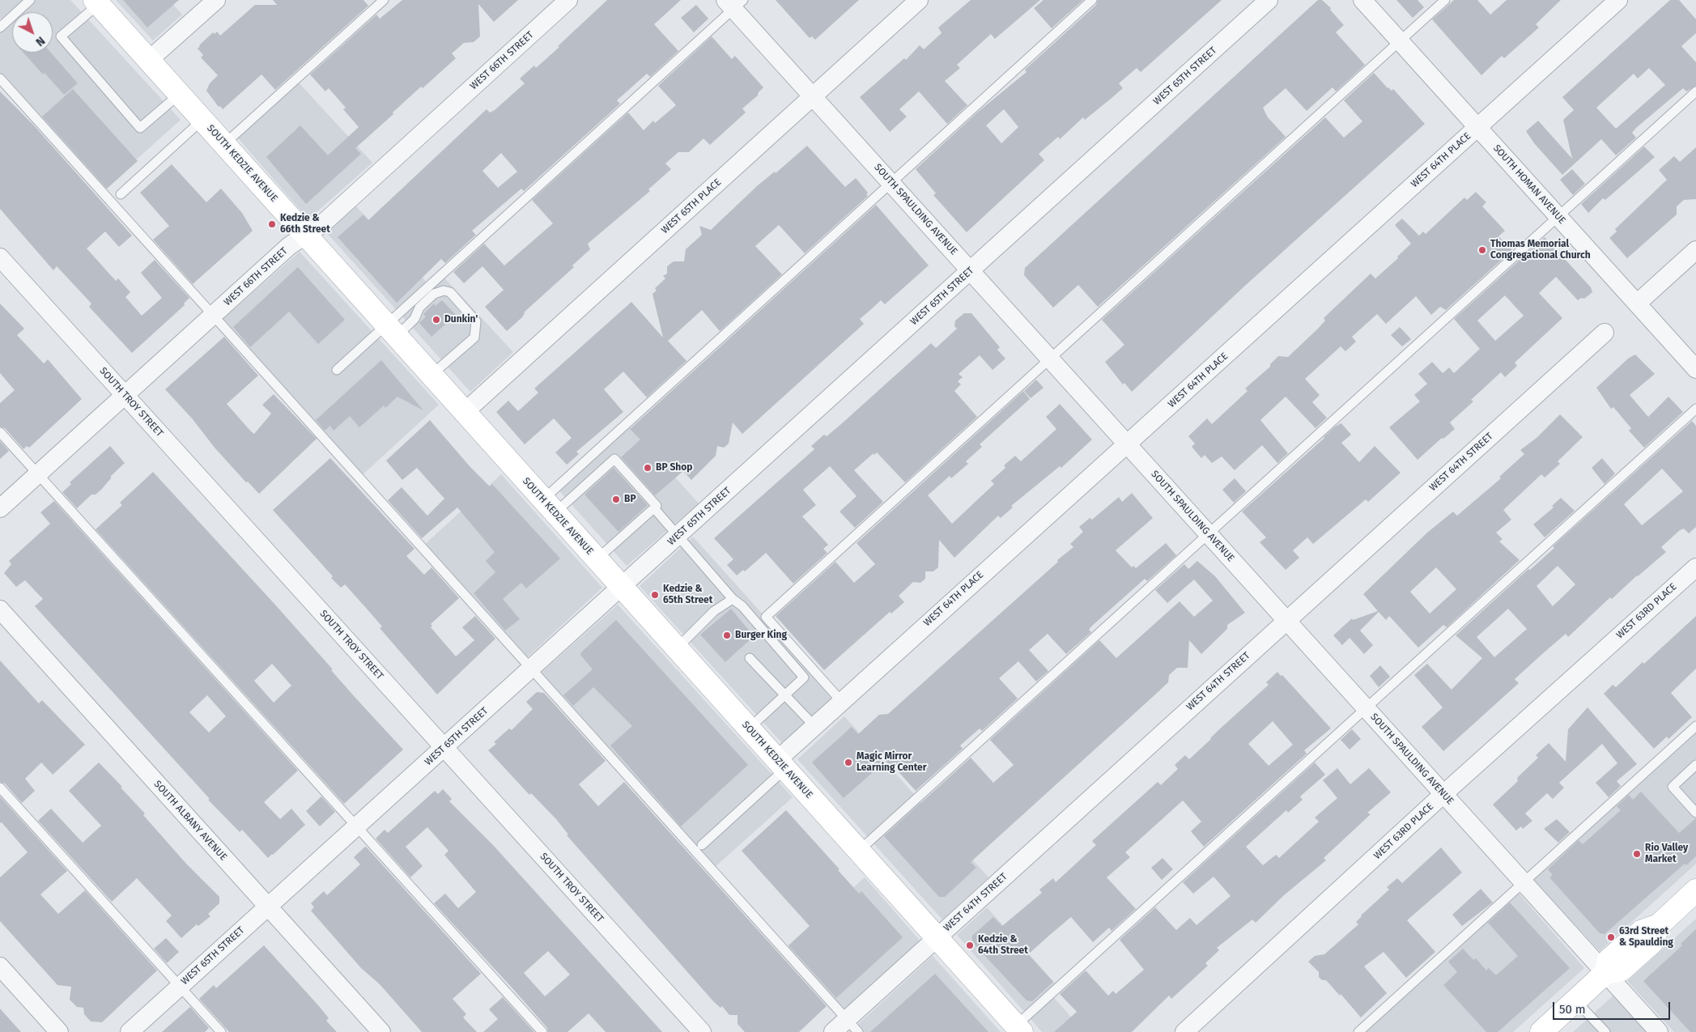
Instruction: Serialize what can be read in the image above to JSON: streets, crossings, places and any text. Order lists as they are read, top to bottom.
{
  "streets": {
    "main road": ["SOUTH KEDZIE AVENUE"],
    "street": [
      "WEST 66TH STREET",
      "WEST 65TH STREET",
      "WEST 64TH PLACE",
      "SOUTH HOMAN AVENUE",
      "WEST 65TH PLACE",
      "SOUTH SPAULDING AVENUE",
      "SOUTH TROY STREET",
      "WEST 64TH STREET",
      "WEST 63RD PLACE",
      "SOUTH ALBANY AVENUE"
    ]
  },
  "crossings": [
    ["WEST 66TH STREET", "SOUTH KEDZIE AVENUE"],
    ["WEST 66TH STREET", "SOUTH TROY STREET"],
    ["WEST 65TH STREET", "SOUTH KEDZIE AVENUE"],
    ["WEST 65TH STREET", "SOUTH SPAULDING AVENUE"],
    ["WEST 65TH STREET", "SOUTH TROY STREET"],
    ["WEST 65TH STREET", "SOUTH ALBANY AVENUE"],
    ["WEST 64TH PLACE", "SOUTH KEDZIE AVENUE"],
    ["WEST 64TH PLACE", "SOUTH HOMAN AVENUE"],
    ["WEST 64TH PLACE", "SOUTH SPAULDING AVENUE"],
    ["SOUTH KEDZIE AVENUE", "WEST 65TH PLACE"],
    ["SOUTH KEDZIE AVENUE", "WEST 64TH STREET"],
    ["WEST 65TH PLACE", "SOUTH SPAULDING AVENUE"],
    ["SOUTH SPAULDING AVENUE", "WEST 64TH STREET"],
    ["SOUTH SPAULDING AVENUE", "WEST 63RD PLACE"]
  ],
  "places": [
    "Kedzie & 66th Street",
    "Thomas Memorial Congregational Church",
    "Dunkin'",
    "BP Shop",
    "BP",
    "Kedzie & 65th Street",
    "Burger King",
    "Magic Mirror Learning Center",
    "Rio Valley Market",
    "63rd Street & Spaulding",
    "Kedzie & 64th Street"
  ],
  "scale_bar": "50 m",
  "north": "bottom right"
}
